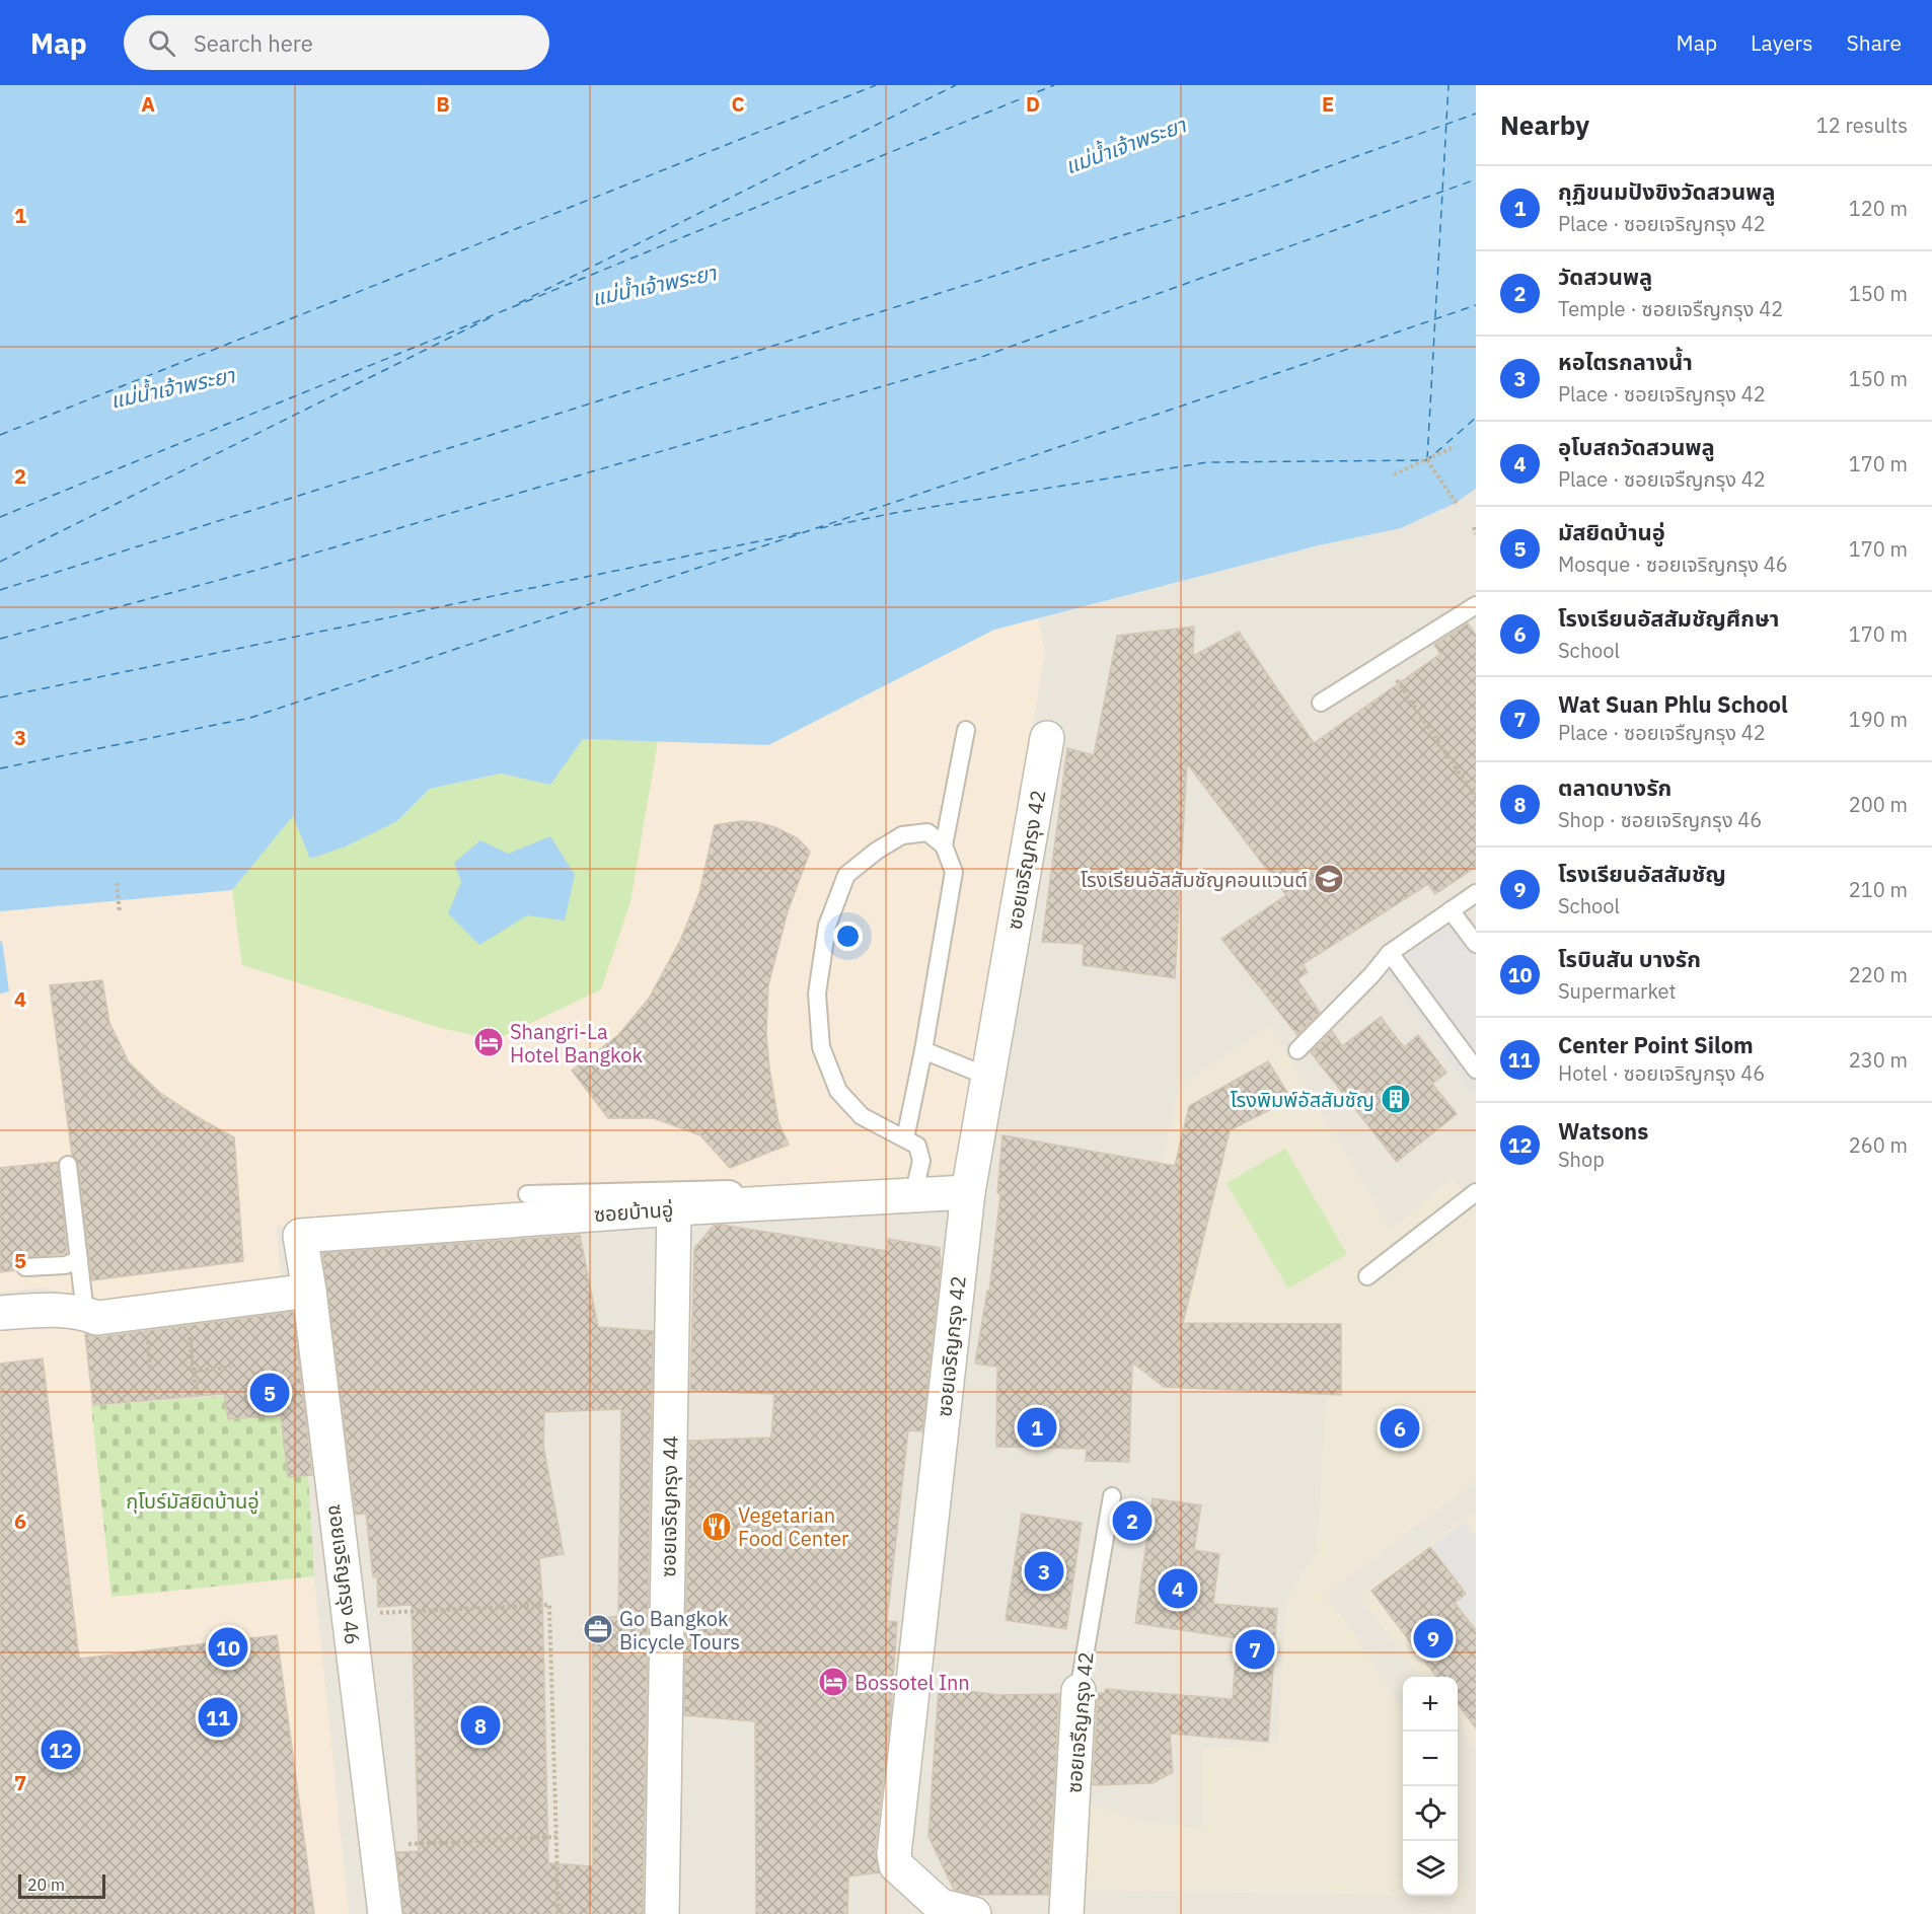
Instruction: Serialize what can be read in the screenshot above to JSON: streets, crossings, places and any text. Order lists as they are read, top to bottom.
{
  "streets": {
    "street": [
      "ซอยเจริญกรุง 42",
      "ซอยบ้านอู่",
      "ซอยเจริญกรุง 44",
      "ซอยเจริญกรุง 46",
      "ซอยเจรืญกรุง 42"
    ]
  },
  "crossings": [
    ["ซอยเจริญกรุง 42", "ซอยบ้านอู่"],
    ["ซอยบ้านอู่", "ซอยเจริญกรุง 44"],
    ["ซอยบ้านอู่", "ซอยเจริญกรุง 46"]
  ],
  "water": ["แม่น้ำเจ้าพระยา"],
  "parks": ["กุโบร์มัสยิดบ้านอู่"],
  "places": {
    "school or university": ["โรงเรียนอัสสัมชัญคอนแวนต์"],
    "hotel": ["Shangri-La Hotel Bangkok", "Bossotel Inn"],
    "building": ["โรงพิมพ์อัสสัมชัญ"],
    "restaurant": ["Vegetarian Food Center"],
    "office": ["Go Bangkok Bicycle Tours"]
  },
  "scale_bar": "20 m",
  "page": {
    "header": "Map",
    "search": "Search here",
    "nav": ["Map", "Layers", "Share"],
    "heading": ["Nearby", "12 results"],
    "list": [
      {
        "mark": "1",
        "name": "กุฏิขนมปังขิงวัดสวนพลู",
        "note": "Place · ซอยเจริญกรุง 42",
        "value": "120 m"
      },
      {
        "mark": "2",
        "name": "วัดสวนพลู",
        "note": "Temple · ซอยเจรืญกรุง 42",
        "value": "150 m"
      },
      {
        "mark": "3",
        "name": "หอไตรกลางน้ำ",
        "note": "Place · ซอยเจริญกรุง 42",
        "value": "150 m"
      },
      {
        "mark": "4",
        "name": "อุโบสถวัดสวนพลู",
        "note": "Place · ซอยเจรืญกรุง 42",
        "value": "170 m"
      },
      {
        "mark": "5",
        "name": "มัสยิดบ้านอู่",
        "note": "Mosque · ซอยเจริญกรุง 46",
        "value": "170 m"
      },
      {
        "mark": "6",
        "name": "โรงเรียนอัสสัมชัญศึกษา",
        "note": "School",
        "value": "170 m"
      },
      {
        "mark": "7",
        "name": "Wat Suan Phlu School",
        "note": "Place · ซอยเจรืญกรุง 42",
        "value": "190 m"
      },
      {
        "mark": "8",
        "name": "ตลาดบางรัก",
        "note": "Shop · ซอยเจริญกรุง 46",
        "value": "200 m"
      },
      {
        "mark": "9",
        "name": "โรงเรียนอัสสัมชัญ",
        "note": "School",
        "value": "210 m"
      },
      {
        "mark": "10",
        "name": "โรบินสัน บางรัก",
        "note": "Supermarket",
        "value": "220 m"
      },
      {
        "mark": "11",
        "name": "Center Point Silom",
        "note": "Hotel · ซอยเจริญกรุง 46",
        "value": "230 m"
      },
      {
        "mark": "12",
        "name": "Watsons",
        "note": "Shop",
        "value": "260 m"
      }
    ],
    "pins": [
      "5",
      "1",
      "6",
      "2",
      "3",
      "4",
      "9",
      "10",
      "7",
      "11",
      "8",
      "12"
    ],
    "map_buttons": ["+", "−"],
    "scale": "20 m"
  },
  "grid": {
    "columns": [
      "A",
      "B",
      "C",
      "D",
      "E"
    ],
    "rows": [
      "1",
      "2",
      "3",
      "4",
      "5",
      "6",
      "7"
    ]
  }
}
